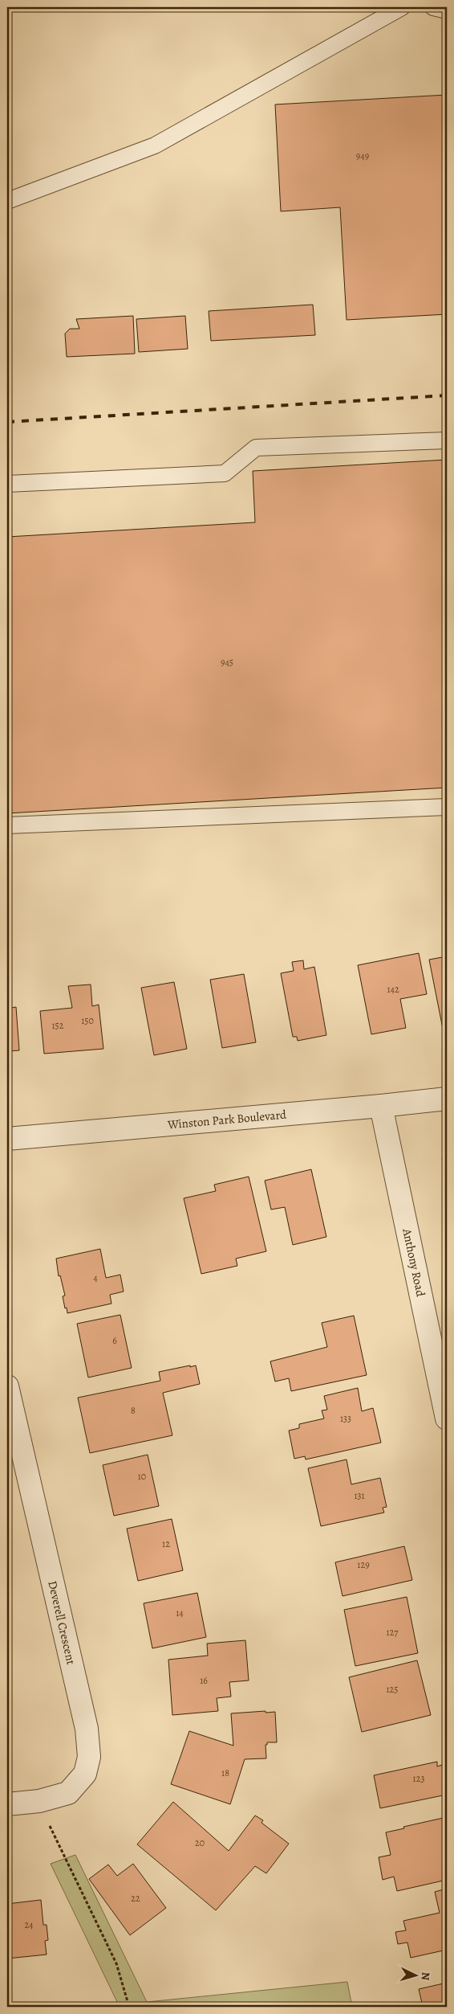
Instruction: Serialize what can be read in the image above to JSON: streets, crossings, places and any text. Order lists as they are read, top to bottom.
{
  "streets": {
    "street": ["Winston Park Boulevard", "Anthony Road", "Deverell Crescent"]
  },
  "crossings": [
    ["Winston Park Boulevard", "Anthony Road"]
  ],
  "house_numbers": [
    "949",
    "945",
    "142",
    "150",
    "152",
    "4",
    "6",
    "8",
    "133",
    "10",
    "131",
    "12",
    "129",
    "14",
    "127",
    "16",
    "125",
    "18",
    "123",
    "20",
    "22",
    "24"
  ],
  "north": "right"
}
